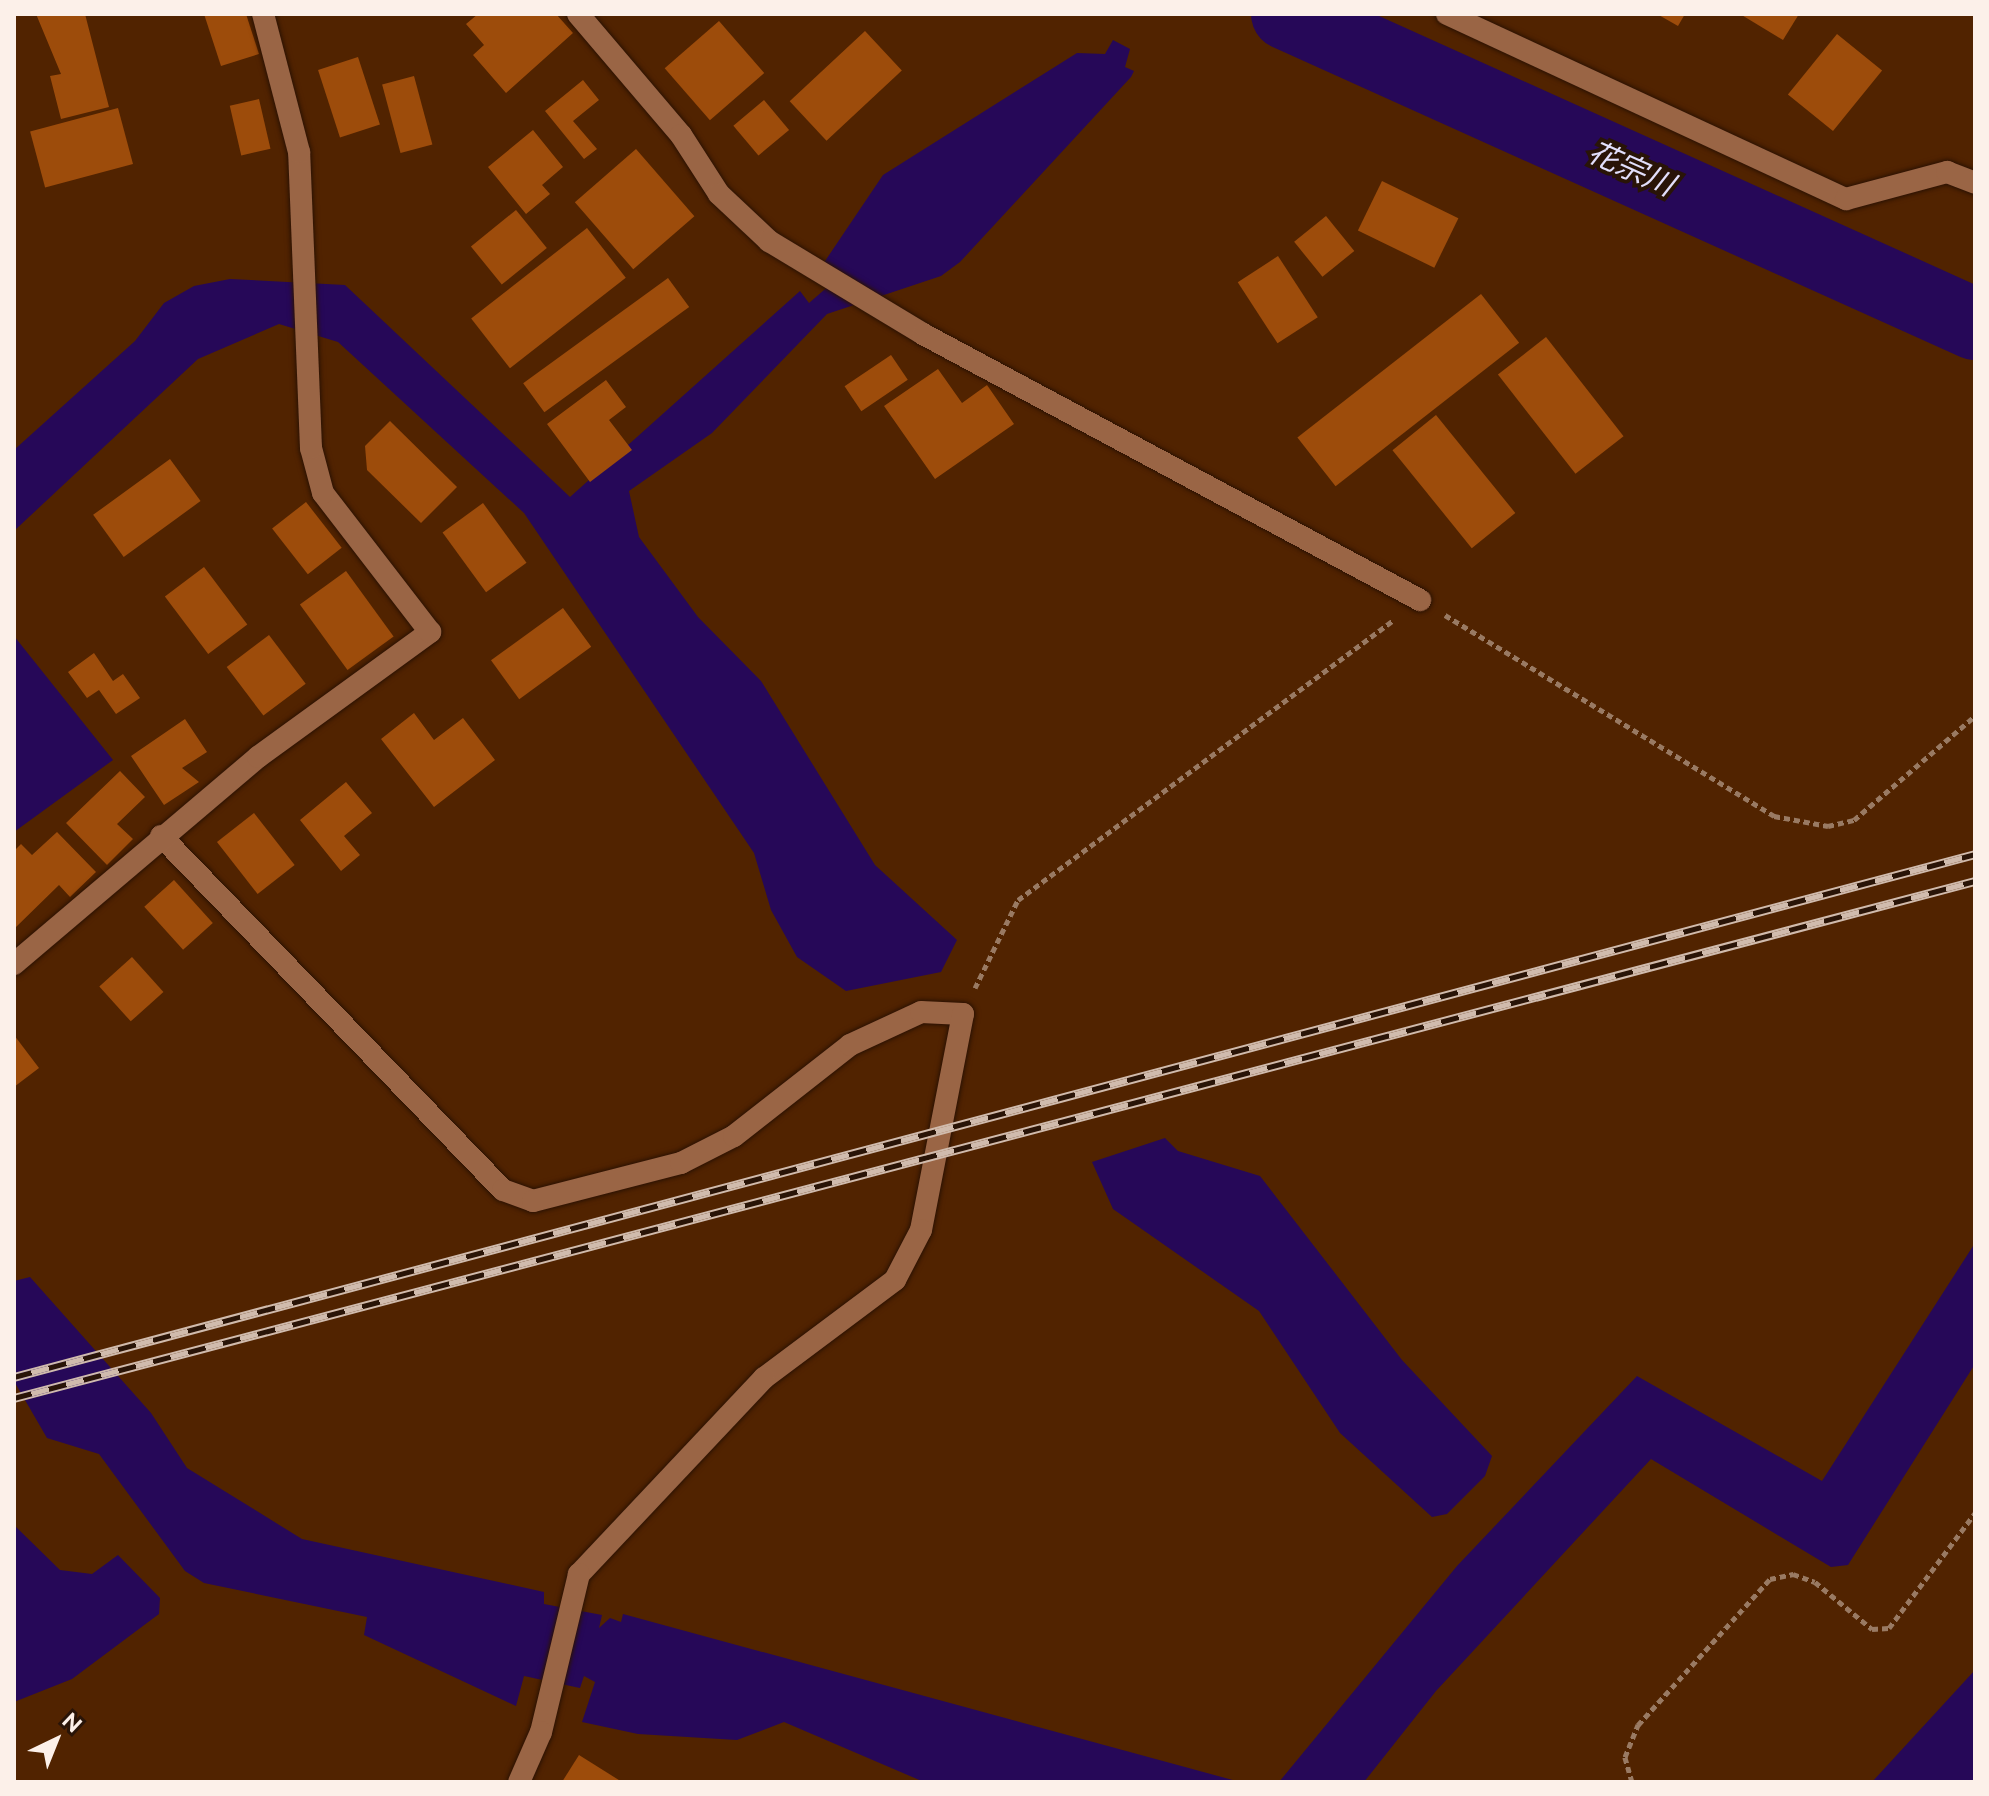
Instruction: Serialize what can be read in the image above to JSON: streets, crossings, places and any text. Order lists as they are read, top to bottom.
{
  "water": ["花宗川"],
  "north": "top right"
}
